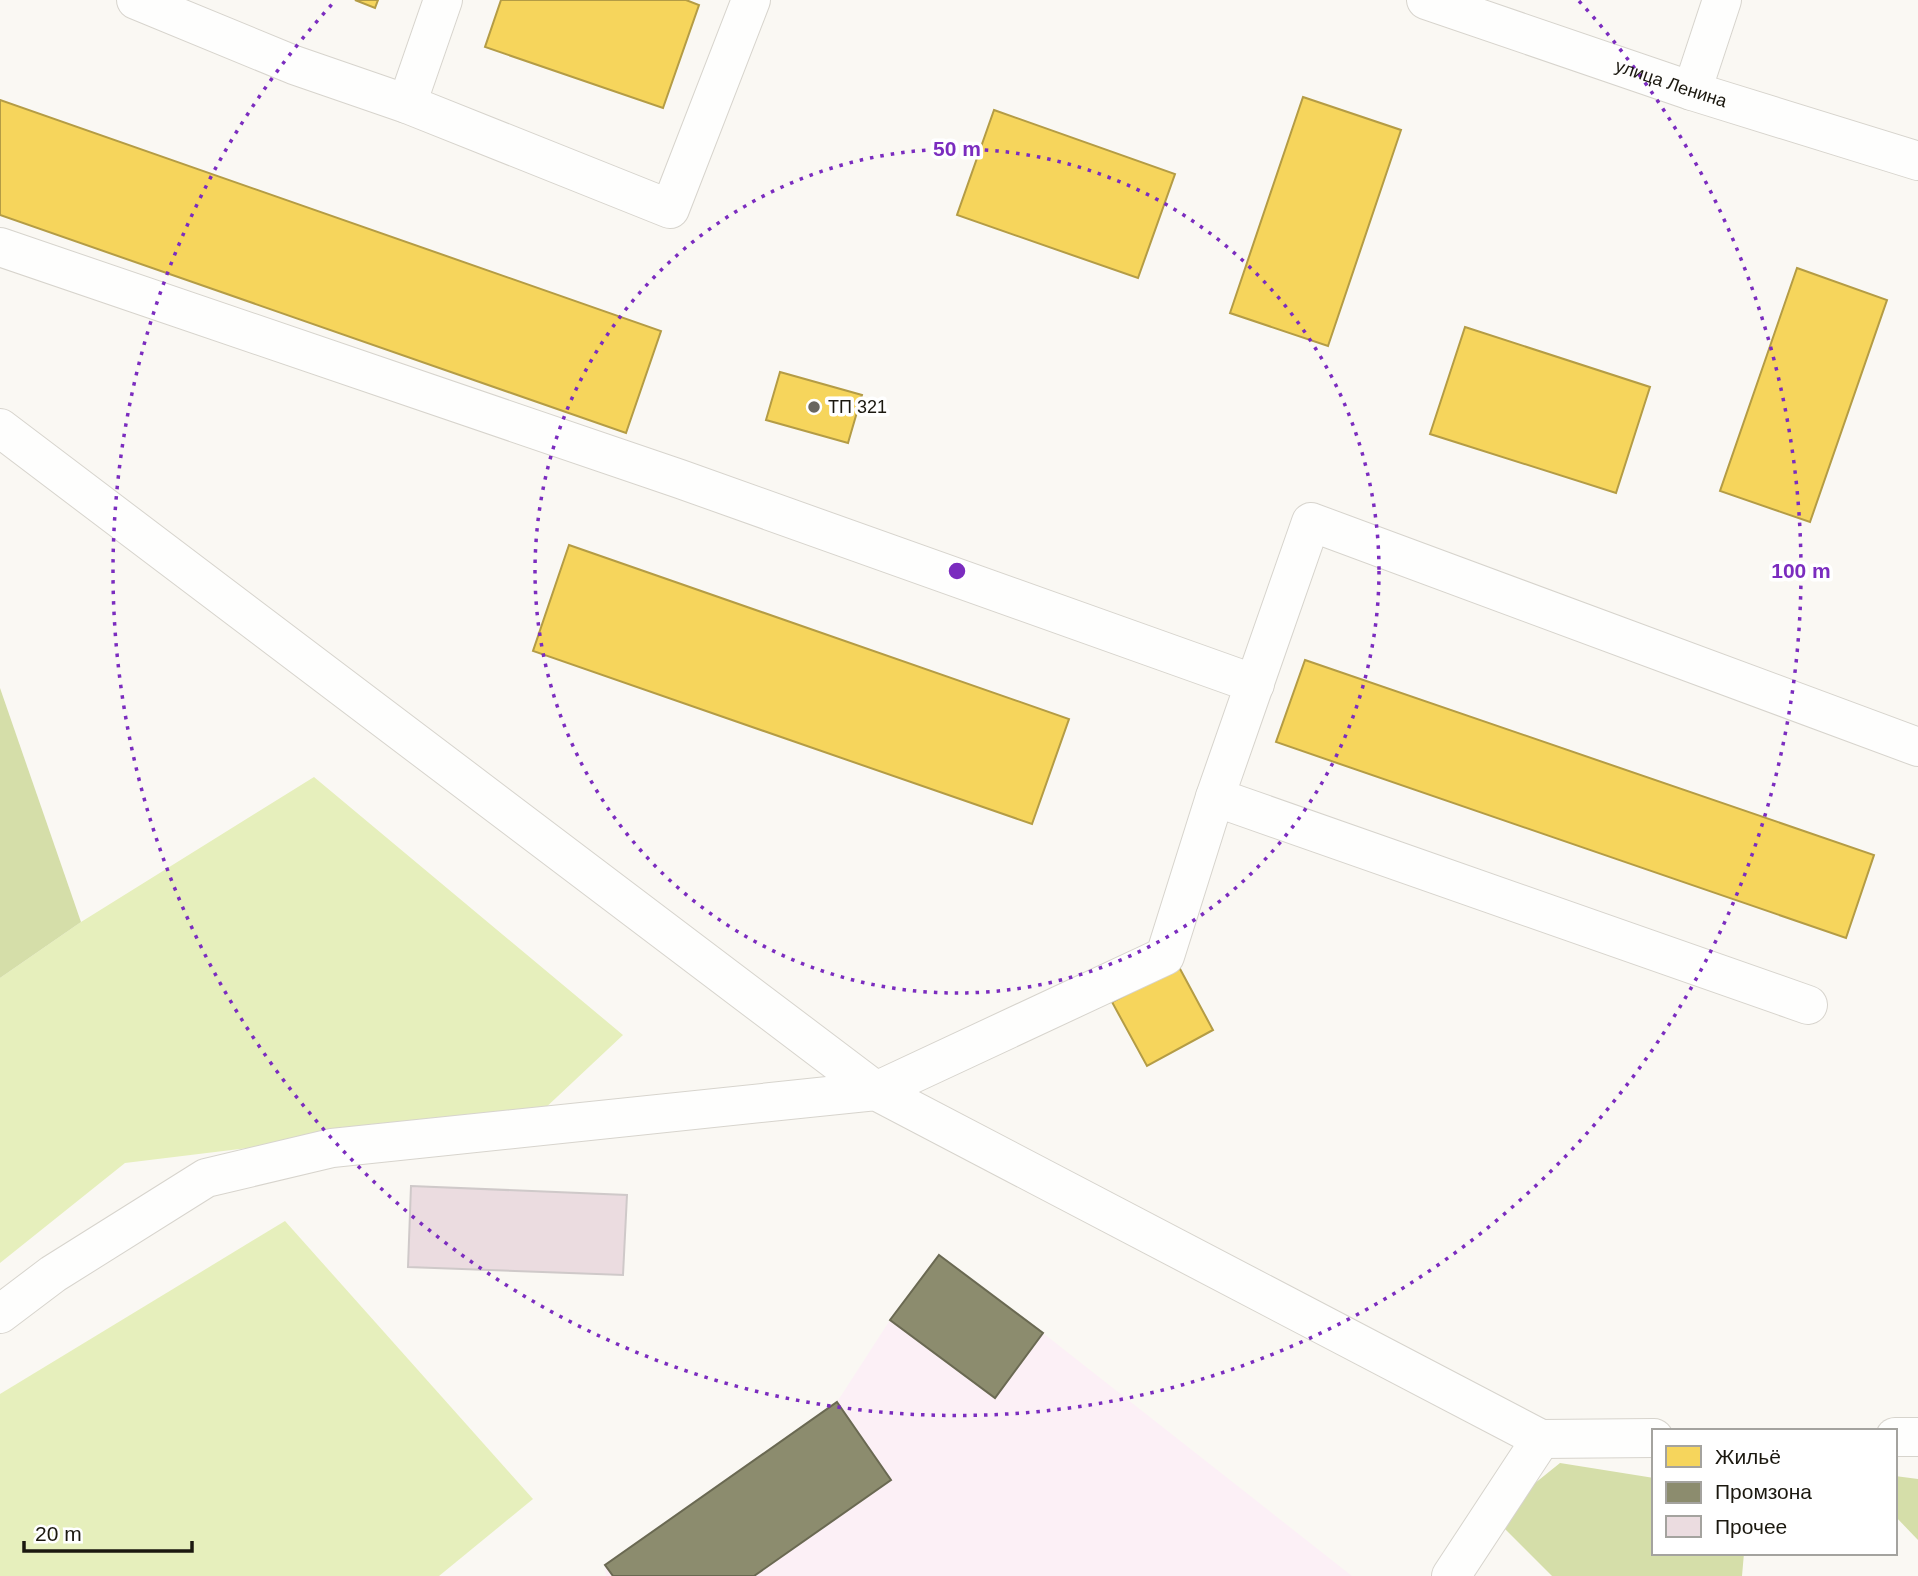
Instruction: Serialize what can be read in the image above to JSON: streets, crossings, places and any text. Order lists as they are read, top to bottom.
{
  "streets": {
    "street": ["улица Ленина"]
  },
  "places": ["ТП 321"],
  "legend": ["Жильё", "Промзона", "Прочее"],
  "scale_bar": "20 m",
  "rings": ["50 m", "100 m"]
}
